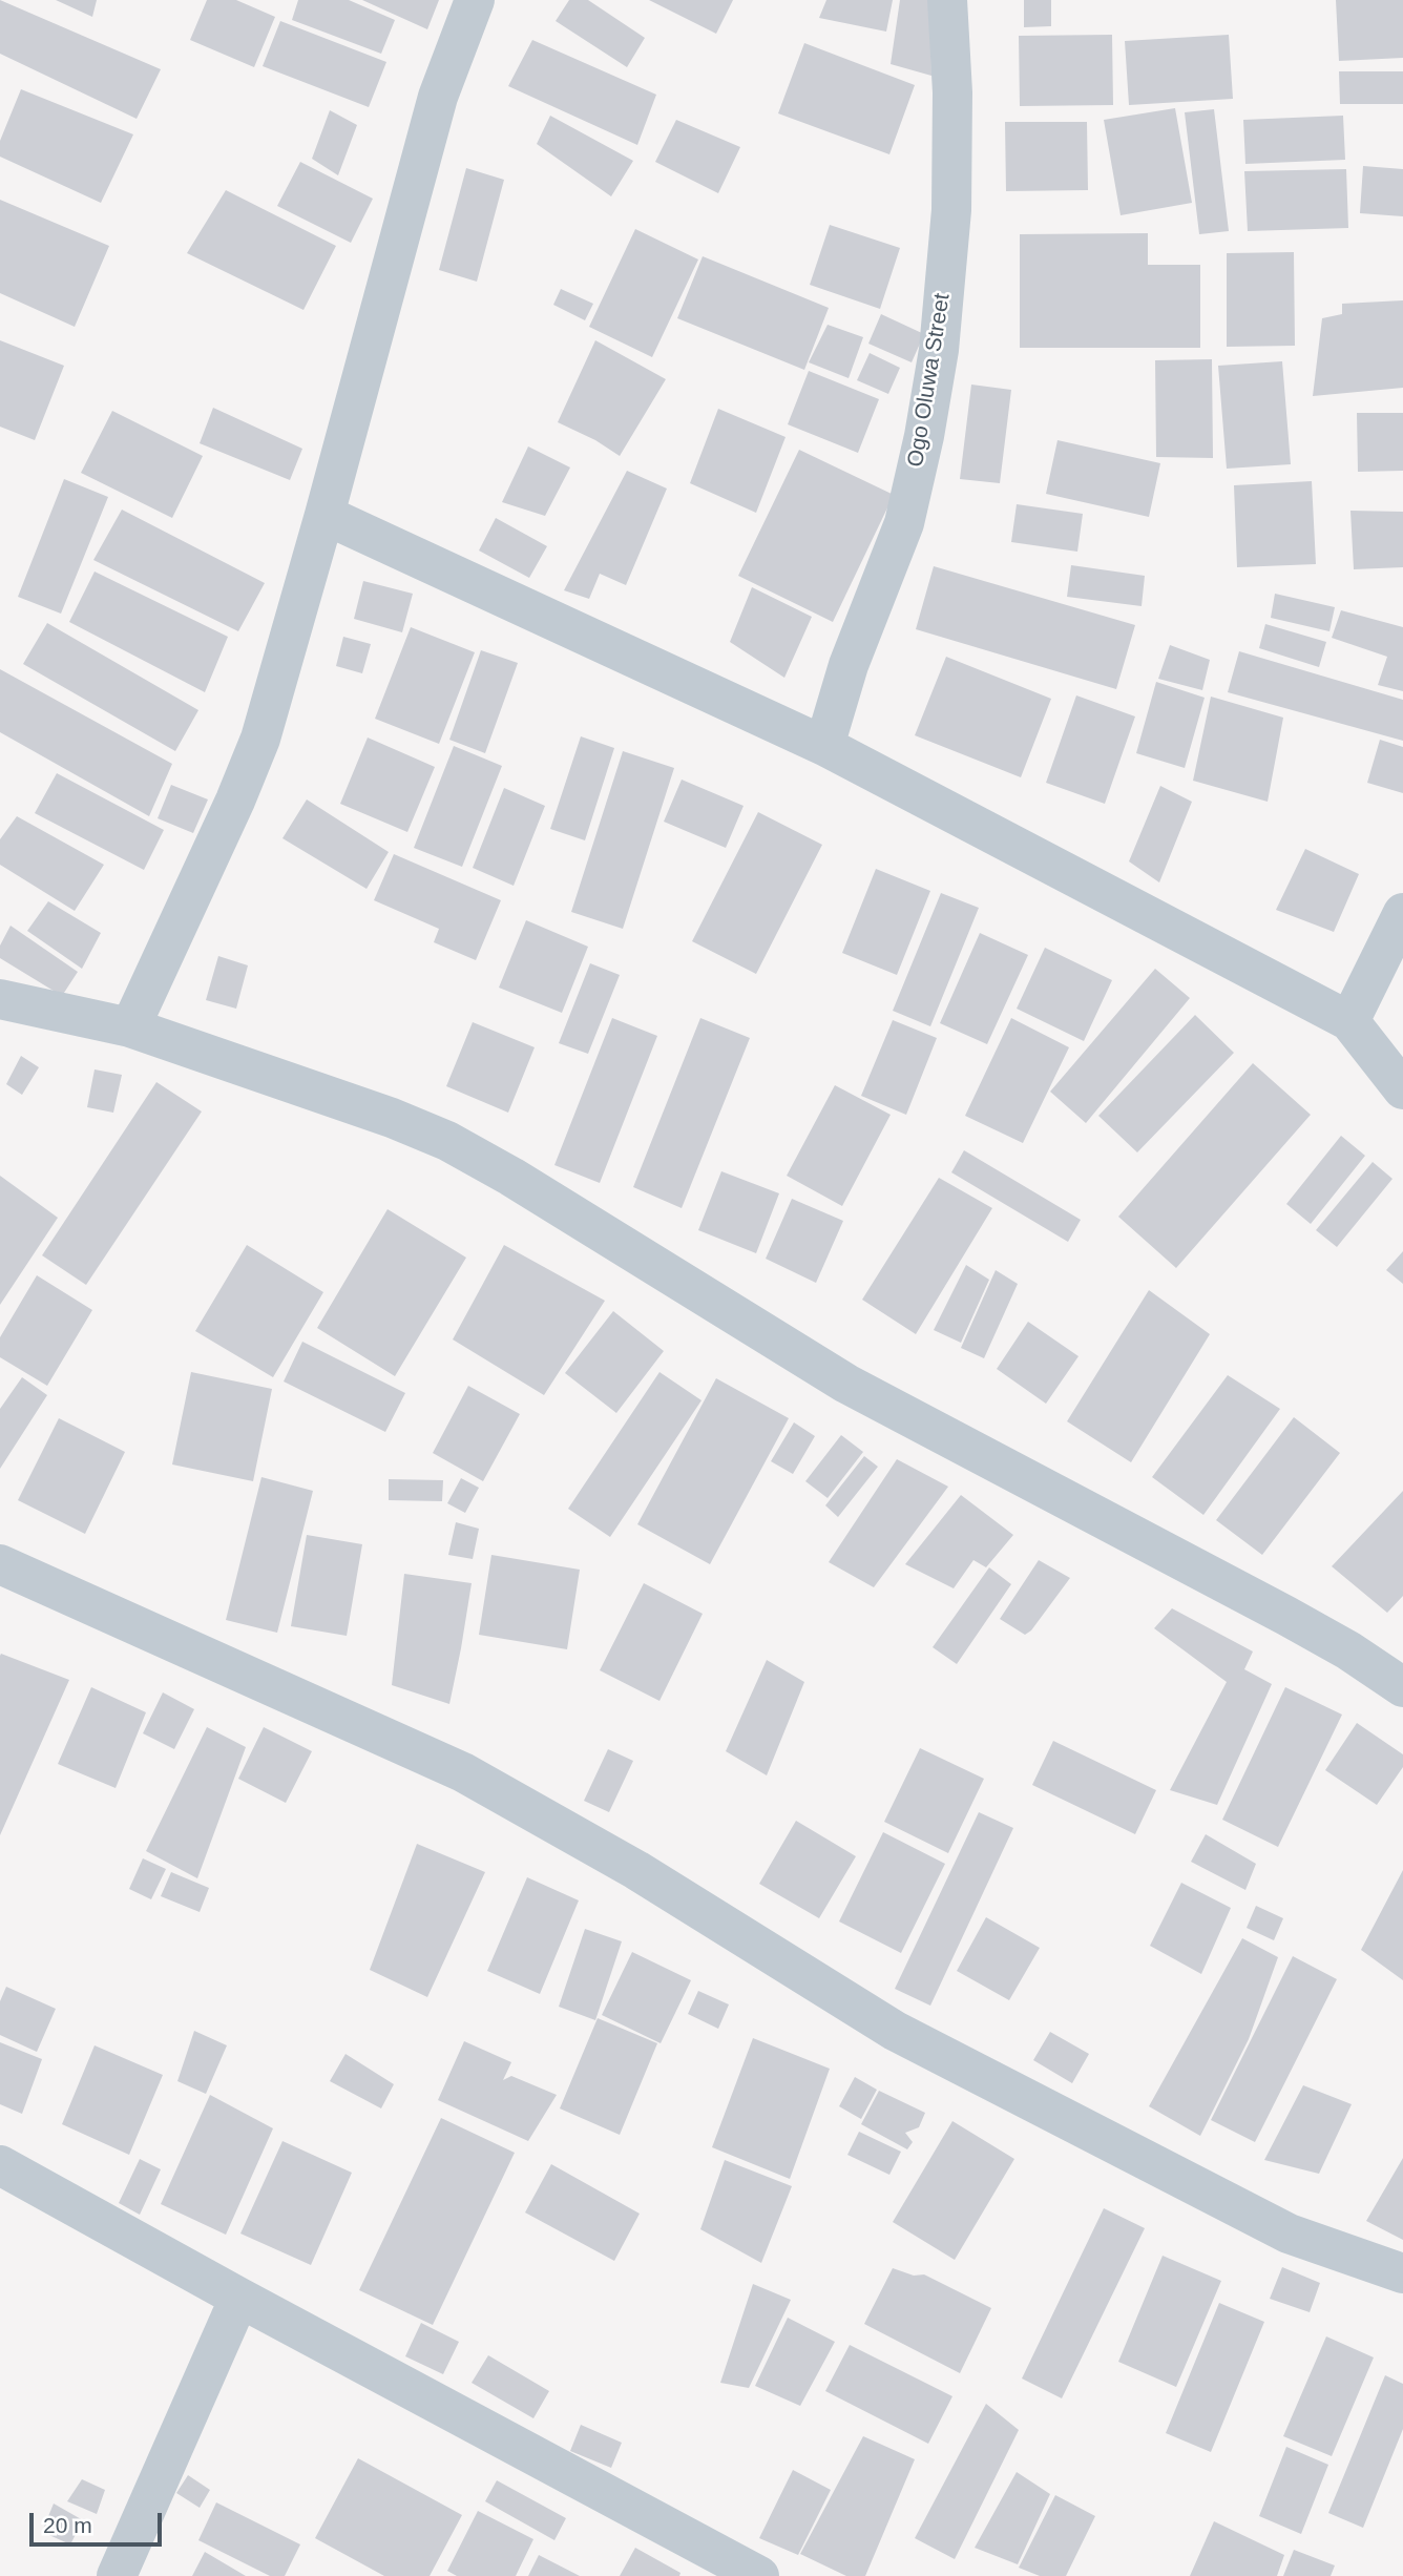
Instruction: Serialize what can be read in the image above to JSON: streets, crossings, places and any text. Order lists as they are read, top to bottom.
{
  "streets": {
    "street": ["Ogo Oluwa Street"]
  },
  "scale_bar": "20 m"
}
